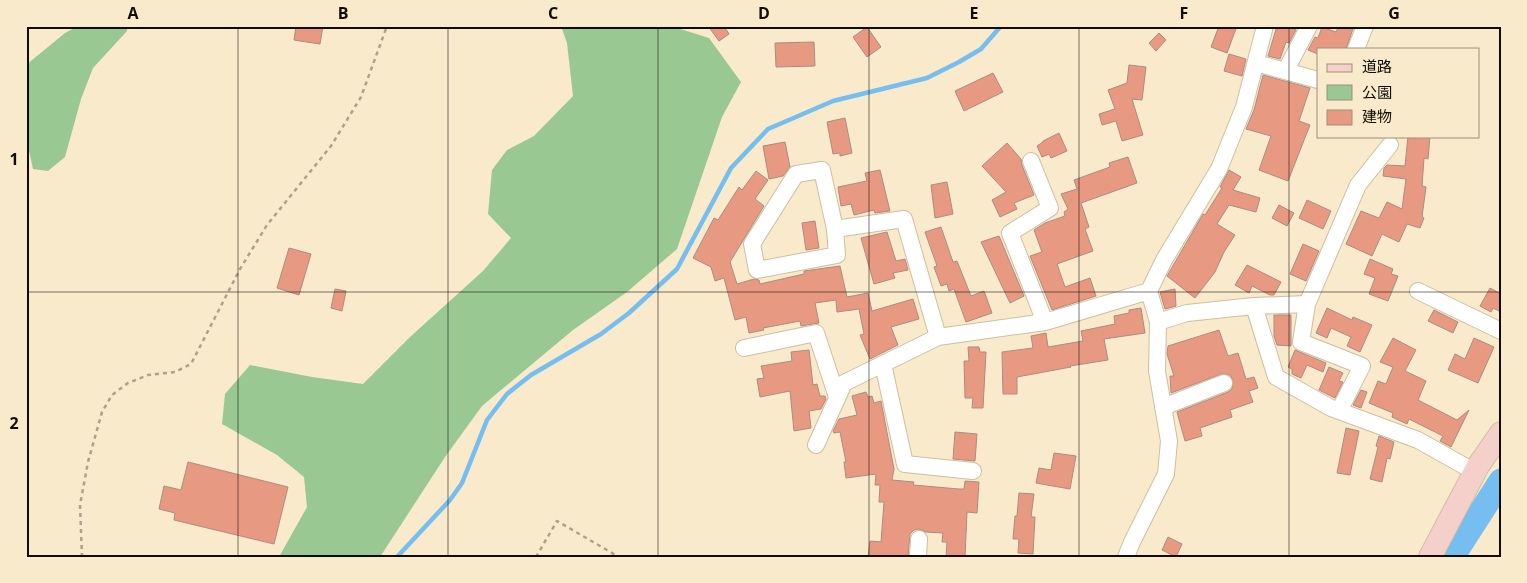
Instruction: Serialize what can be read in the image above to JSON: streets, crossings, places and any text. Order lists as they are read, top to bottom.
{
  "legend": ["道路", "公園", "建物"],
  "grid": {
    "columns": [
      "A",
      "B",
      "C",
      "D",
      "E",
      "F",
      "G"
    ],
    "rows": ["1", "2"]
  }
}
